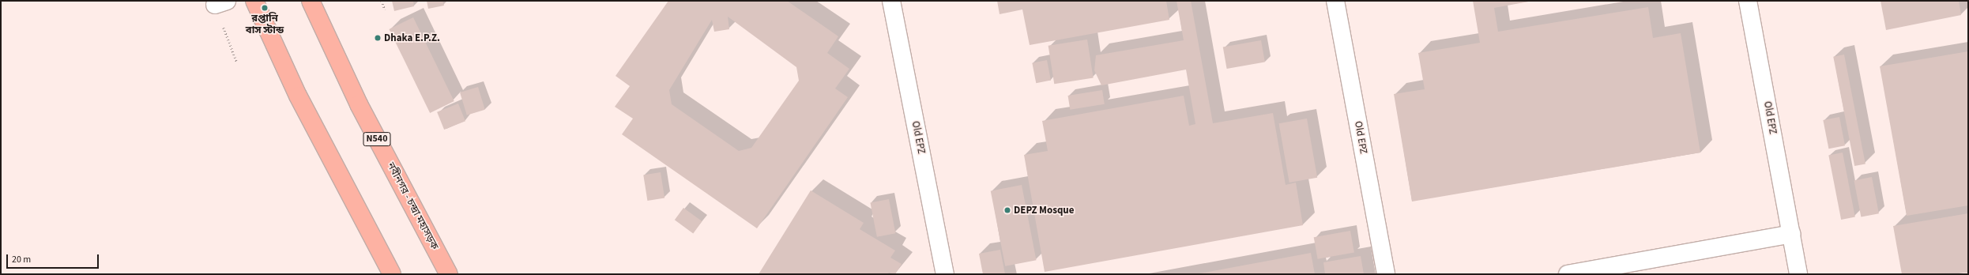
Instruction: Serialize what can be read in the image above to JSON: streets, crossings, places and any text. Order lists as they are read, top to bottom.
{
  "streets": {
    "highway": ["N540", "নবীনগর - চন্দ্রা মহাসড়ক"],
    "lane": ["Old EPZ"]
  },
  "places": ["রপ্তানি বাস স্টান্ড", "Dhaka E.P.Z.", "DEPZ Mosque"],
  "scale_bar": "20 m"
}
